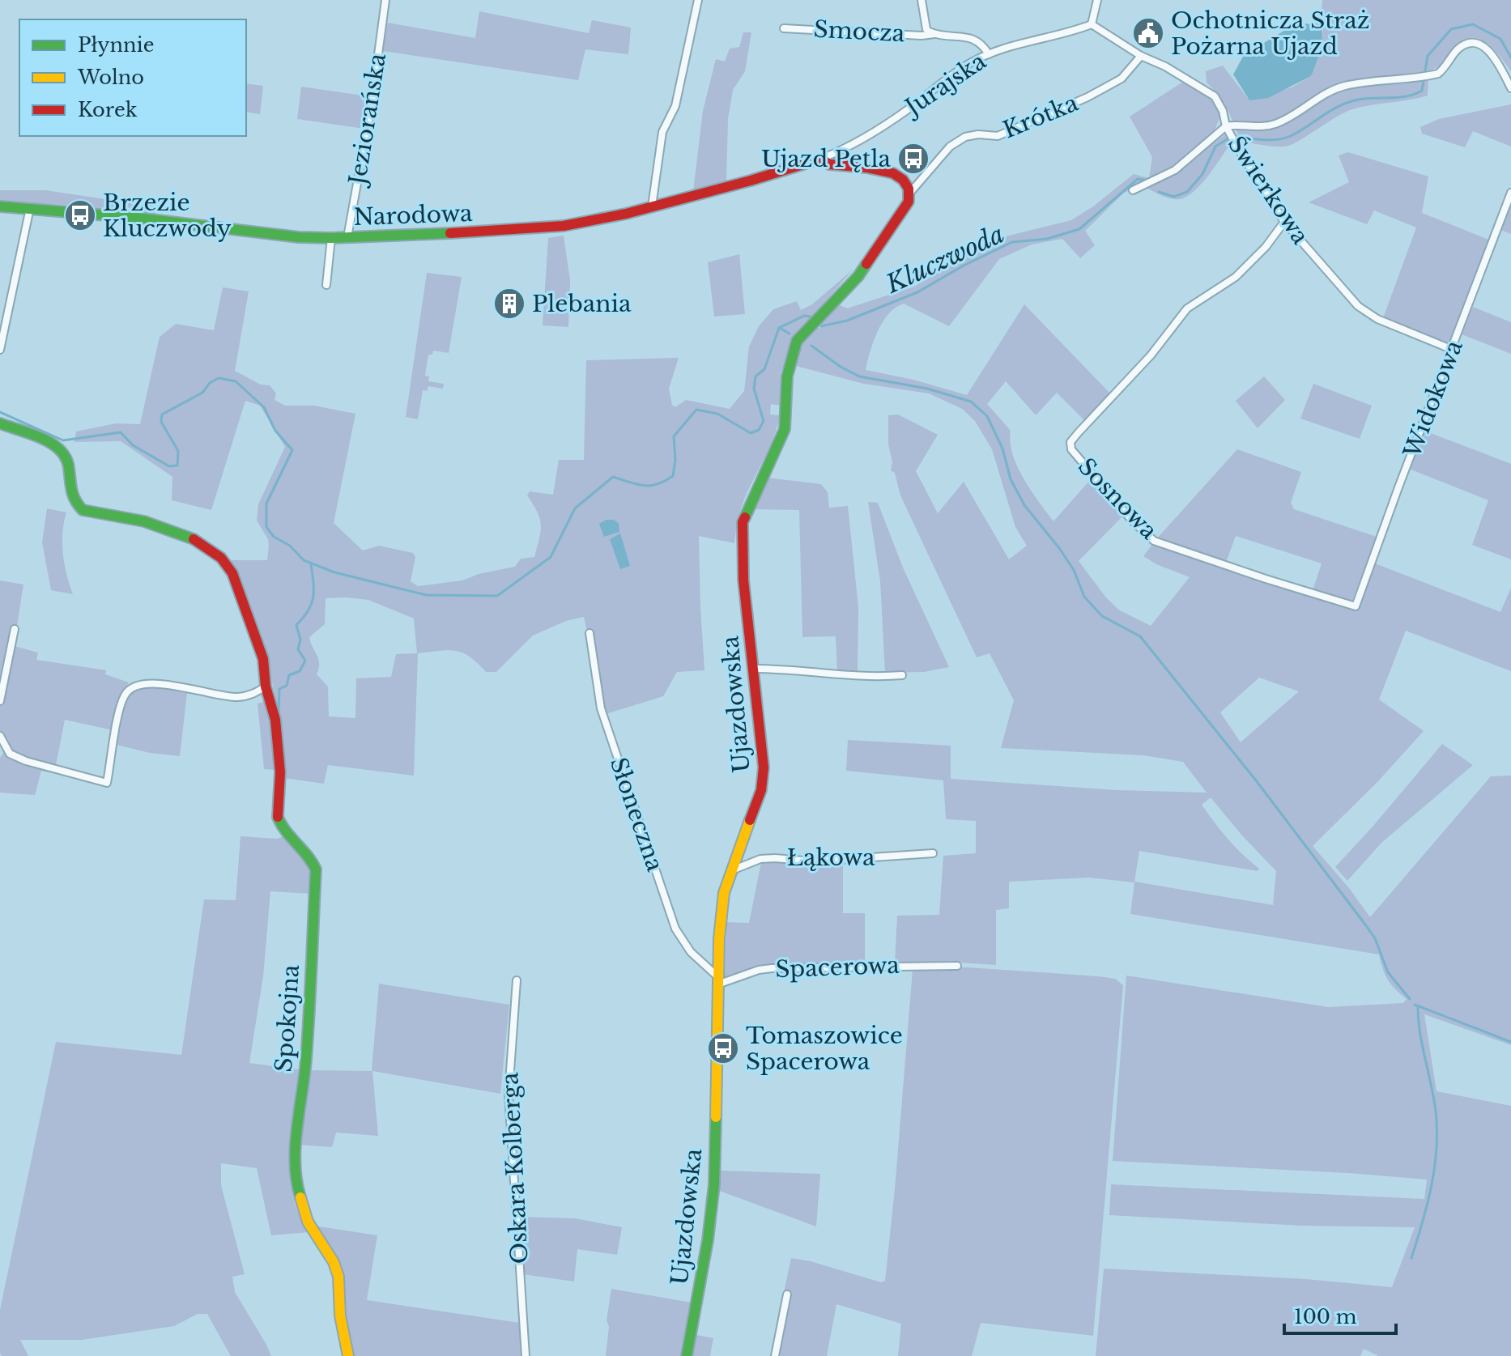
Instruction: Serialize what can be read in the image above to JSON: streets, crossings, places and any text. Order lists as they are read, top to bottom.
{
  "streets": {
    "street": [
      "Smocza",
      "Jurajska",
      "Krótka",
      "Jeziorańska",
      "Świerkowa",
      "Narodowa",
      "Widokowa",
      "Sosnowa",
      "Ujazdowska",
      "Słoneczna",
      "Łąkowa",
      "Spacerowa",
      "Spokojna",
      "Oskara Kolberga"
    ]
  },
  "crossings": [
    ["Smocza", "Jurajska"],
    ["Jurajska", "Świerkowa"],
    ["Jurajska", "Narodowa"],
    ["Krótka", "Świerkowa"],
    ["Krótka", "Ujazdowska"],
    ["Jeziorańska", "Narodowa"],
    ["Świerkowa", "Widokowa"],
    ["Świerkowa", "Sosnowa"],
    ["Widokowa", "Sosnowa"],
    ["Ujazdowska", "Słoneczna"],
    ["Ujazdowska", "Łąkowa"],
    ["Ujazdowska", "Spacerowa"],
    ["Słoneczna", "Spacerowa"]
  ],
  "water": ["Kluczwoda"],
  "places": {
    "public building": ["Ochotnicza Straż Pożarna Ujazd"],
    "bus stop": ["Ujazd Pętla", "Brzezie Kluczwody", "Tomaszowice Spacerowa"],
    "building": ["Plebania"]
  },
  "legend": ["Płynnie", "Wolno", "Korek"],
  "scale_bar": "100 m"
}
